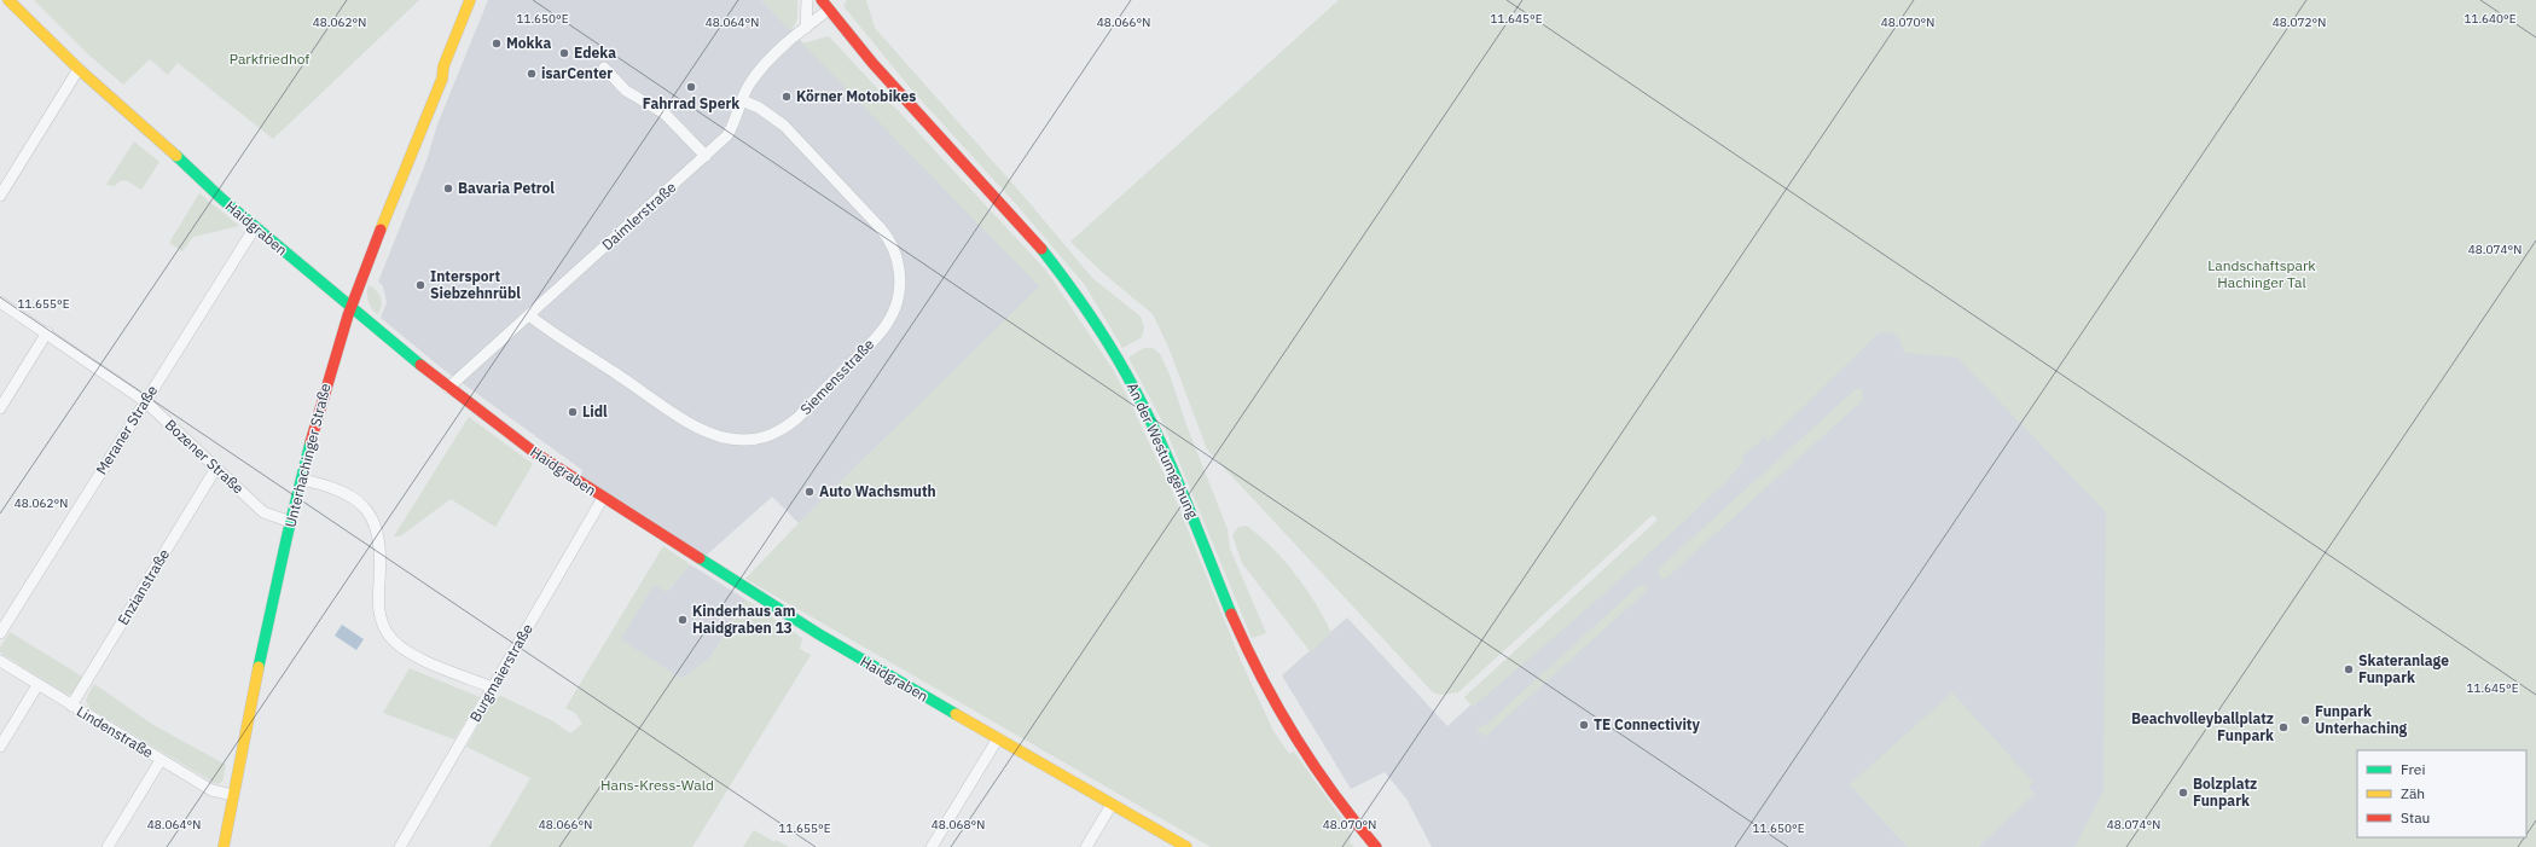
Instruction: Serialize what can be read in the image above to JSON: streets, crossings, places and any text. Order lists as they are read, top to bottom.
{
  "streets": {
    "main road": ["Haidgraben", "An der Westumgehung", "Unterhachinger Straße"],
    "street": [
      "Daimlerstraße",
      "Siemensstraße",
      "Meraner Straße",
      "Bozener Straße",
      "Enzianstraße",
      "Burgmaierstraße",
      "Lindenstraße"
    ]
  },
  "crossings": [
    ["Daimlerstraße", "Haidgraben"],
    ["Daimlerstraße", "Siemensstraße"],
    ["Daimlerstraße", "An der Westumgehung"],
    ["Haidgraben", "Meraner Straße"],
    ["Haidgraben", "Unterhachinger Straße"],
    ["Haidgraben", "Burgmaierstraße"],
    ["Meraner Straße", "Bozener Straße"],
    ["Unterhachinger Straße", "Bozener Straße"],
    ["Unterhachinger Straße", "Lindenstraße"],
    ["Bozener Straße", "Enzianstraße"],
    ["Enzianstraße", "Lindenstraße"]
  ],
  "parks": ["Parkfriedhof", "Landschaftspark Hachinger Tal", "Hans-Kress-Wald"],
  "places": [
    "Mokka",
    "Edeka",
    "isarCenter",
    "Fahrrad Sperk",
    "Körner Motobikes",
    "Bavaria Petrol",
    "Intersport Siebzehnrübl",
    "Lidl",
    "Auto Wachsmuth",
    "Kinderhaus am Haidgraben 13",
    "Skateranlage Funpark",
    "Funpark Unterhaching",
    "TE Connectivity",
    "Beachvolleyballplatz Funpark",
    "Bolzplatz Funpark"
  ],
  "legend": ["Frei", "Zäh", "Stau"],
  "coordinates": [
    "11.650°E",
    "11.645°E",
    "11.640°E",
    "48.064°N",
    "48.066°N",
    "48.070°N",
    "48.062°N",
    "48.072°N",
    "48.074°N",
    "11.655°E",
    "48.068°N"
  ]
}
